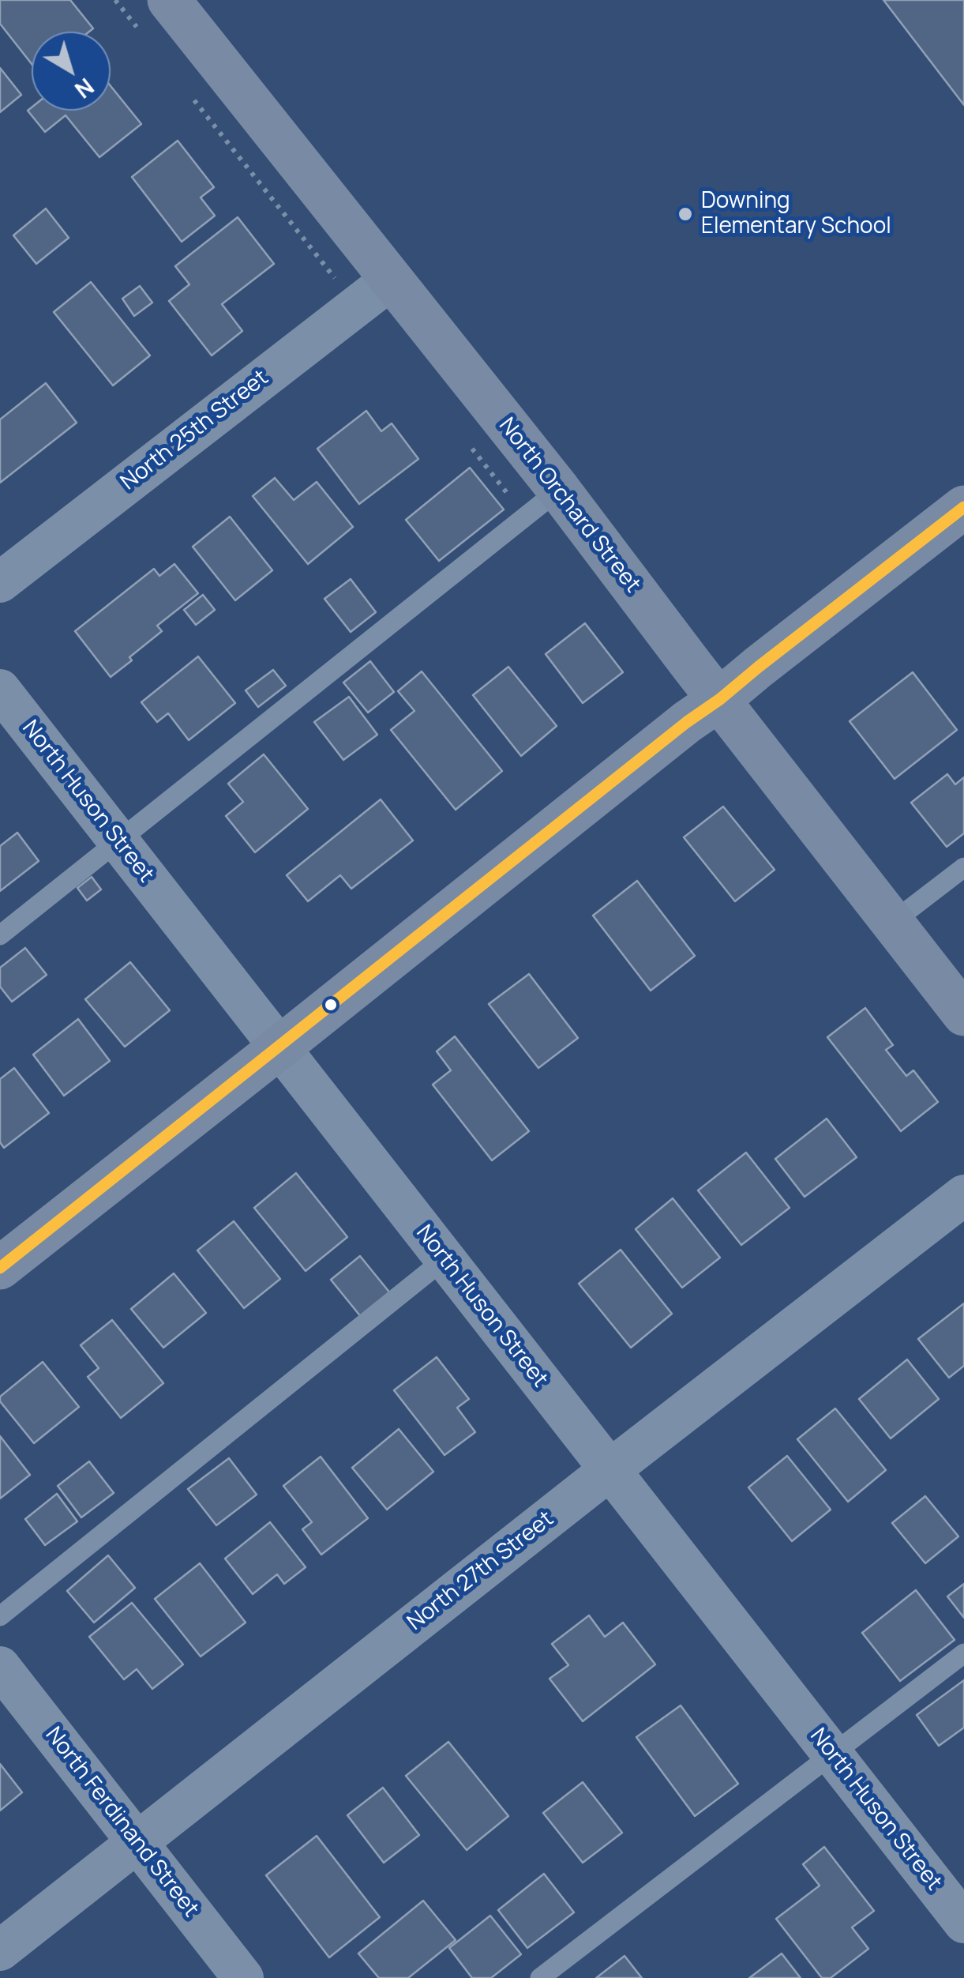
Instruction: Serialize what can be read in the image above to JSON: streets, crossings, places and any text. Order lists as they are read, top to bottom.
{
  "streets": {
    "street": [
      "North 25th Street",
      "North Orchard Street",
      "North Huson Street",
      "North 27th Street",
      "North Ferdinand Street"
    ]
  },
  "crossings": [
    ["North 25th Street", "North Orchard Street"],
    ["North Huson Street", "North 27th Street"],
    ["North 27th Street", "North Ferdinand Street"]
  ],
  "places": ["Downing Elementary School"],
  "north": "bottom right"
}
